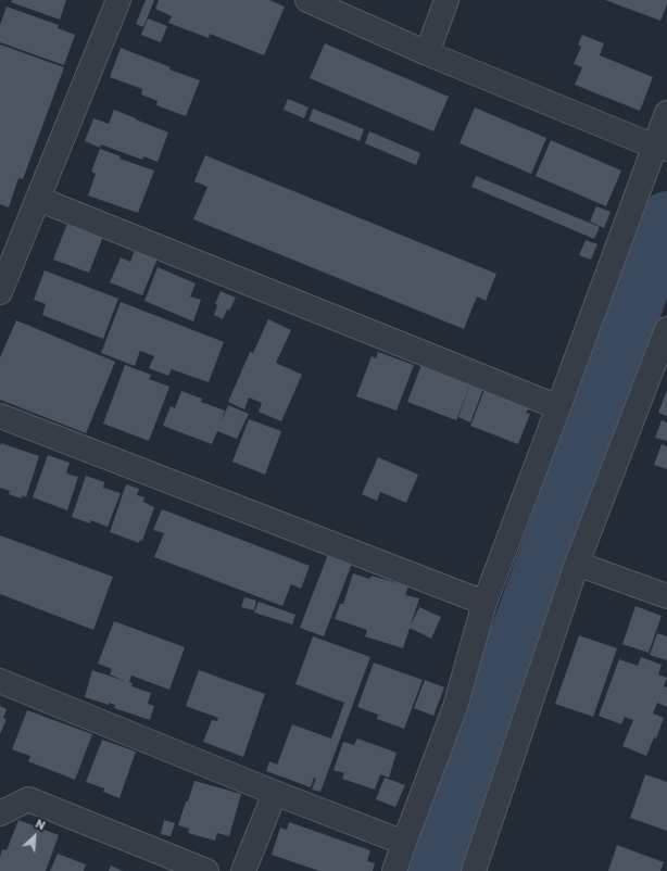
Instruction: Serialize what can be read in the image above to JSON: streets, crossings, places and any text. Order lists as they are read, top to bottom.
{
  "north": "top right"
}
